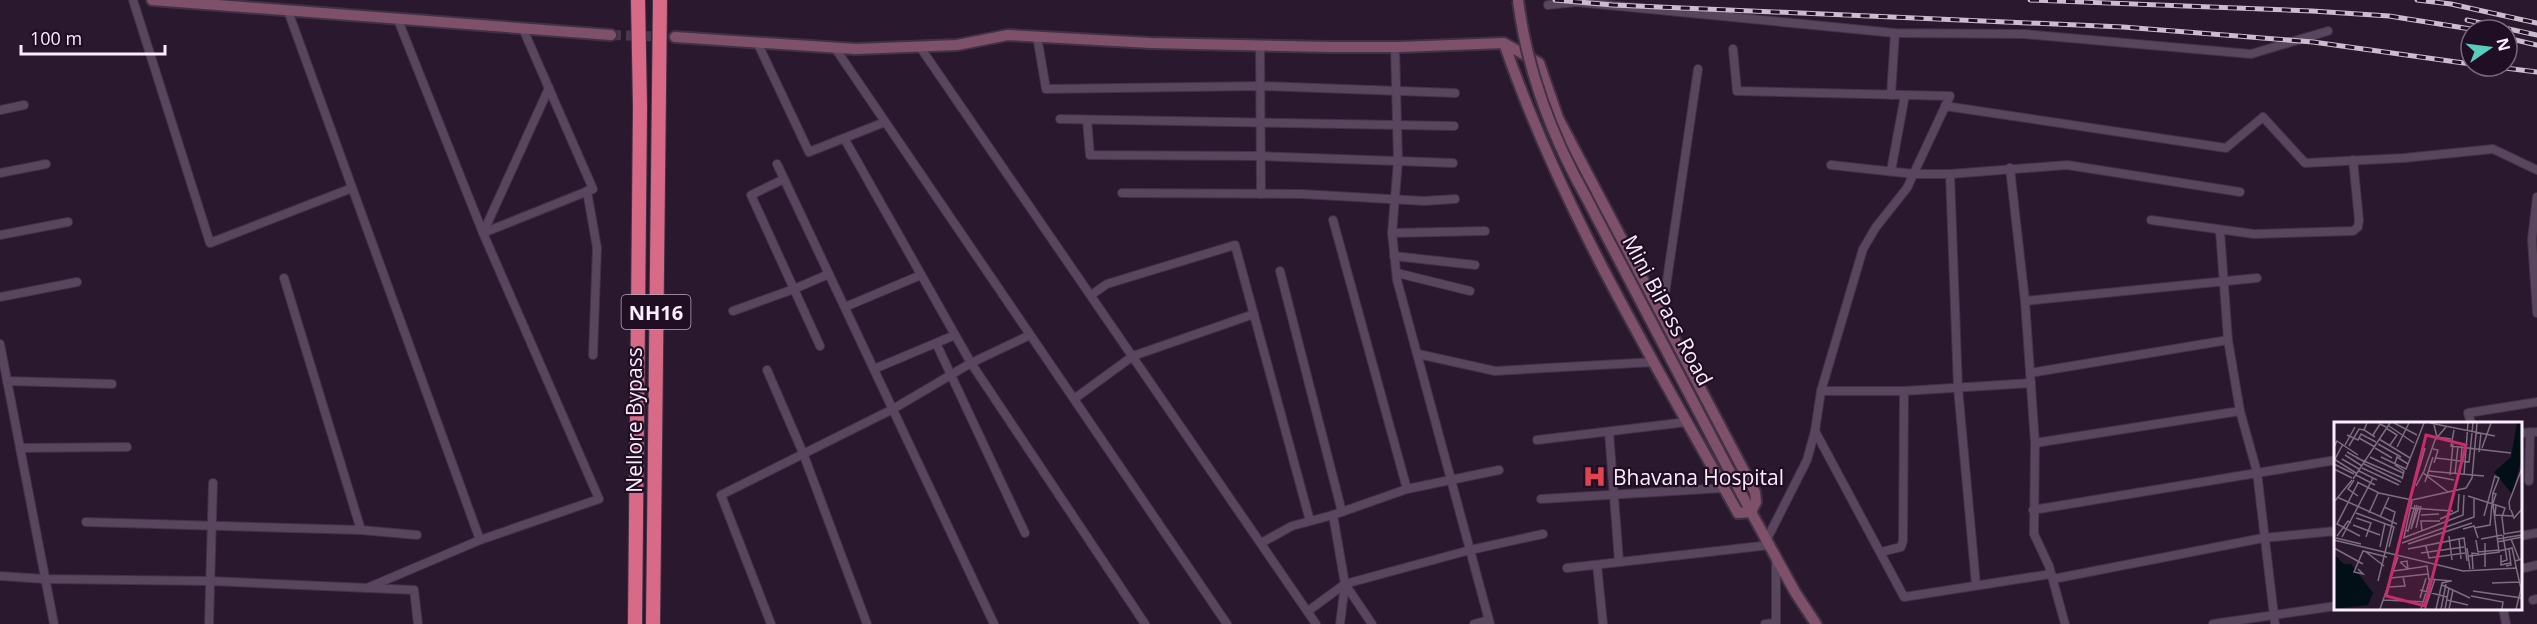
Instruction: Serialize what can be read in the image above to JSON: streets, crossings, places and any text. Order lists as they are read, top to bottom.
{
  "streets": {
    "highway": ["NH16", "Nellore Bypass"],
    "street": ["Mini BiPass Road"]
  },
  "places": {
    "hospital": ["Bhavana Hospital"]
  },
  "scale_bar": "100 m",
  "north": "right"
}
